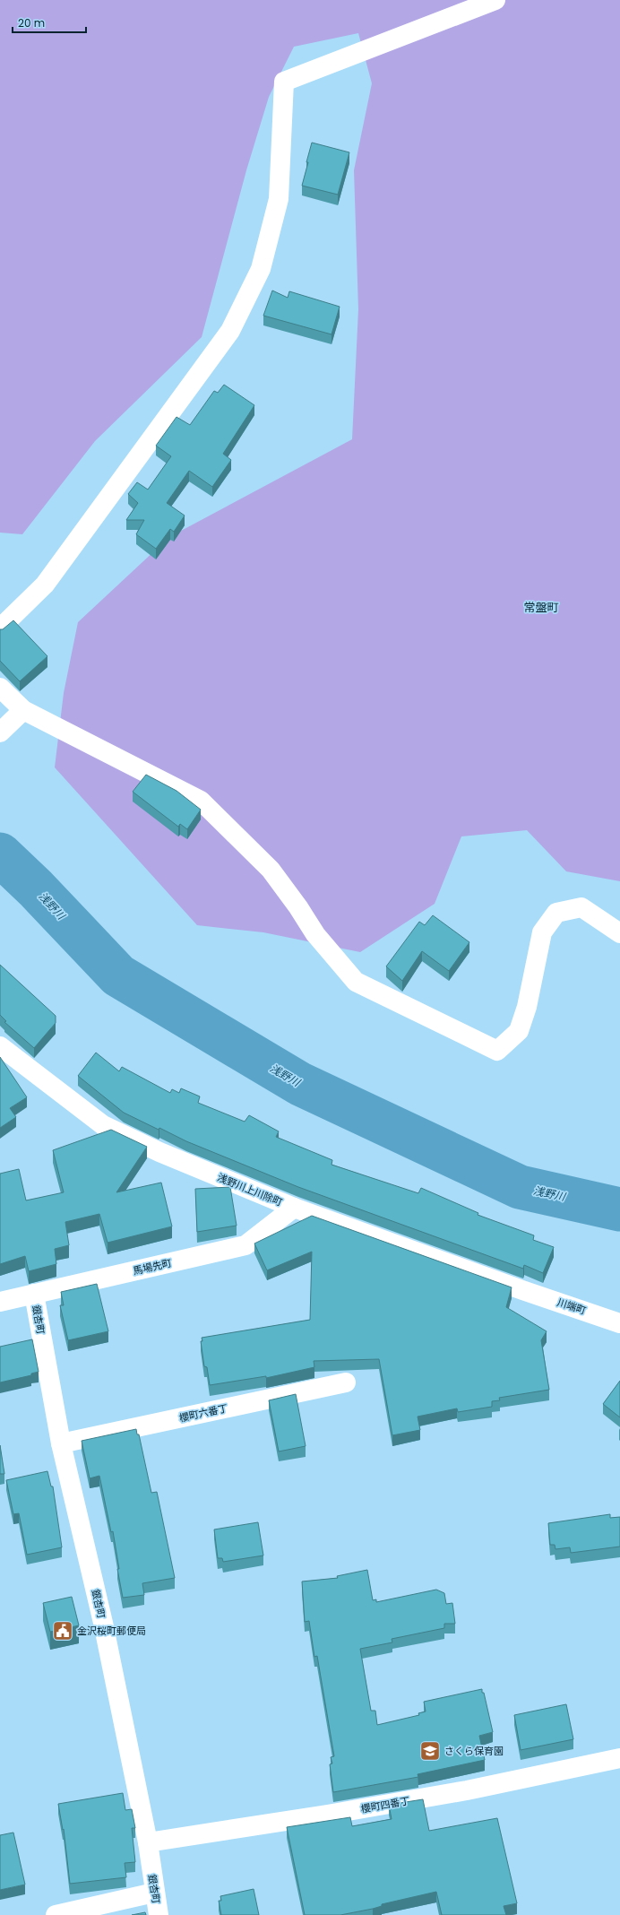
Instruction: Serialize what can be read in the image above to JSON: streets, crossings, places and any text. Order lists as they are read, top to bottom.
{
  "streets": {
    "street": [
      "浅野川上川除町",
      "馬場先町",
      "川端町",
      "銀杏町",
      "櫻町六番丁",
      "櫻町四番丁"
    ]
  },
  "crossings": [
    ["浅野川上川除町", "馬場先町"],
    ["浅野川上川除町", "川端町"],
    ["馬場先町", "銀杏町"],
    ["銀杏町", "櫻町六番丁"],
    ["銀杏町", "櫻町四番丁"]
  ],
  "districts": ["常盤町"],
  "water": ["浅野川"],
  "places": {
    "public building": ["金沢桜町郵便局"],
    "school or university": ["さくら保育園"]
  },
  "scale_bar": "20 m"
}
